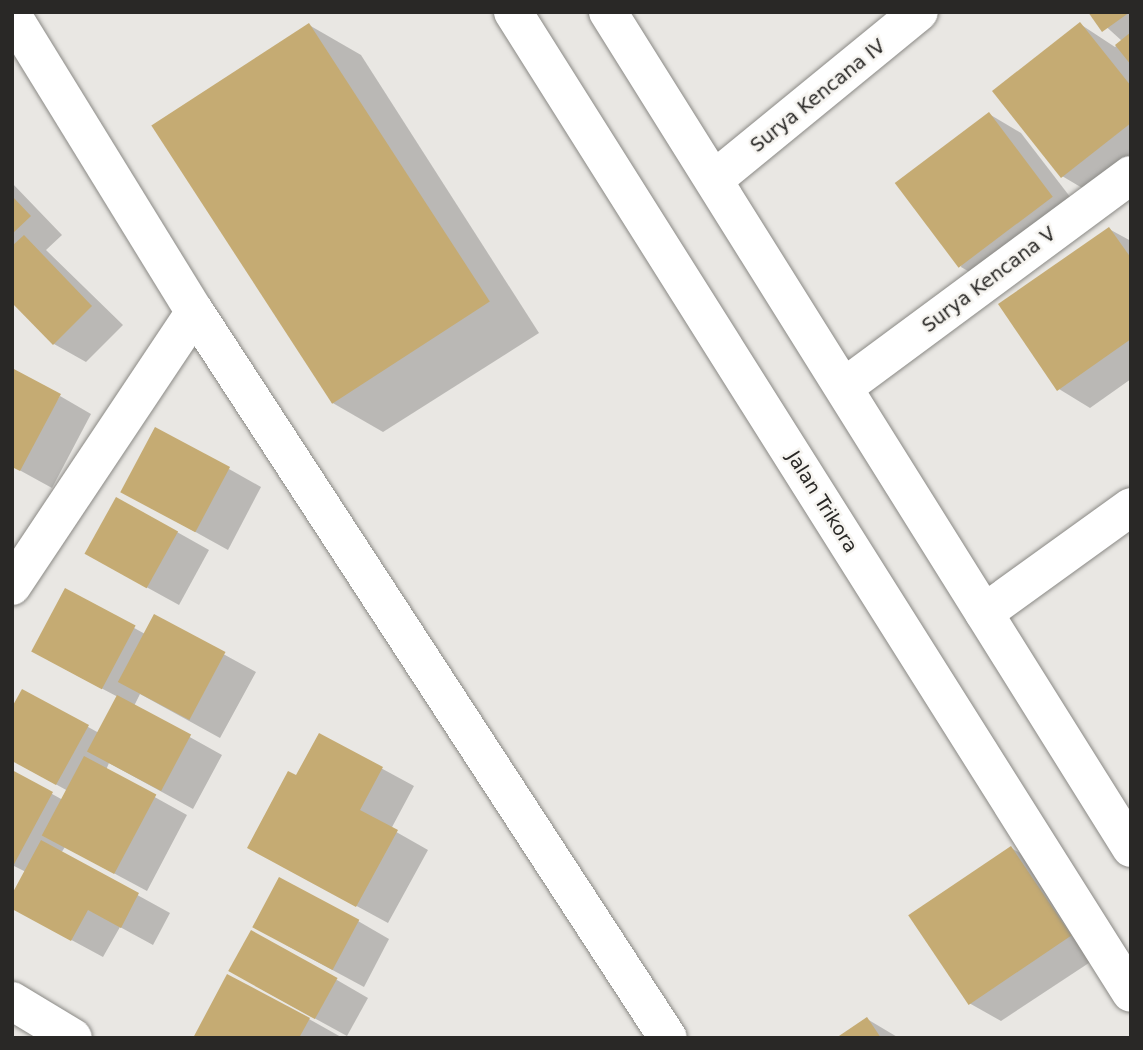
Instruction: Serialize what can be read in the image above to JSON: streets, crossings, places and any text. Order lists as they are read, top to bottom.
{
  "streets": {
    "street": ["Surya Kencana IV", "Surya Kencana V", "Jalan Trikora"]
  }
}
